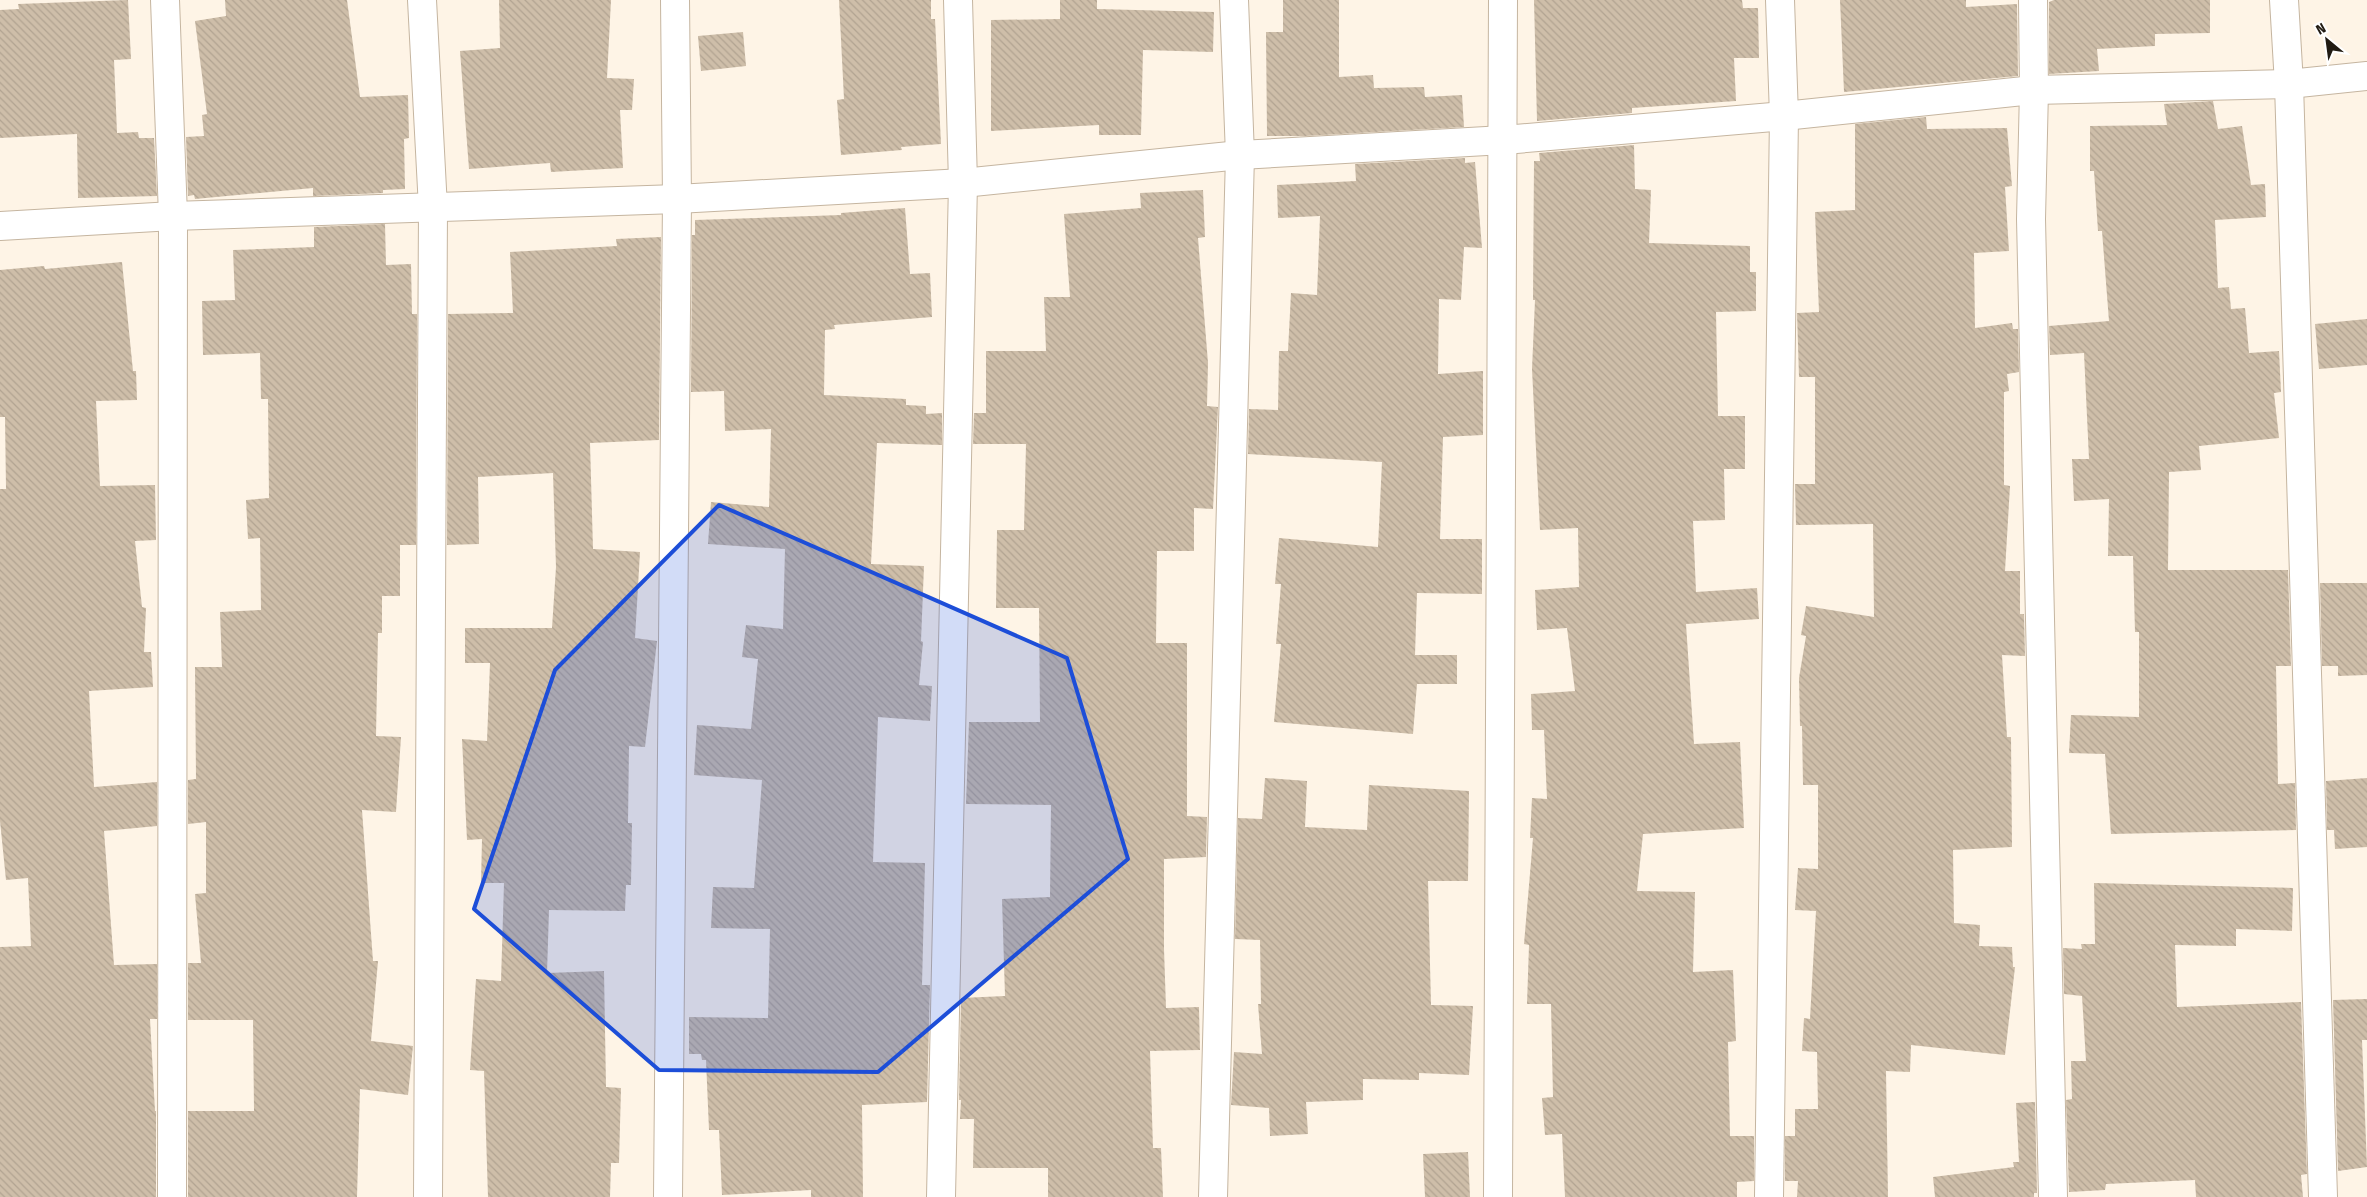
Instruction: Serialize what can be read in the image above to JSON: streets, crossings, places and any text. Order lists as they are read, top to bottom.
{
  "north": "top left"
}
